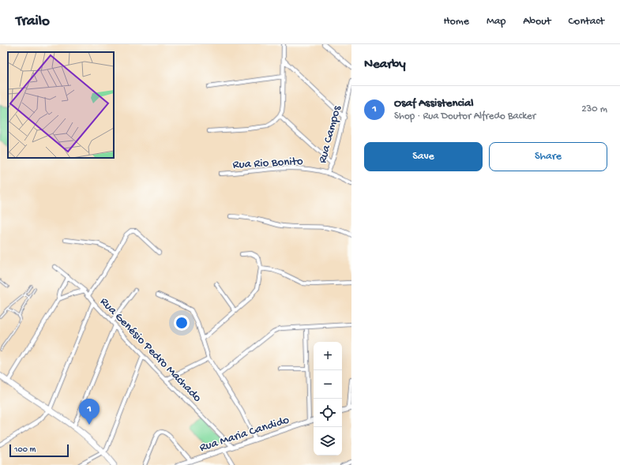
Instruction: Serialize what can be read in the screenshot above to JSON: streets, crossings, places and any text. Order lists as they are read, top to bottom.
{
  "streets": {
    "street": [
      "Rua Campos",
      "Rua Rio Bonito",
      "Rua Genésio Pedro Machado",
      "Rua Maria Candido"
    ]
  },
  "crossings": [
    ["Rua Campos", "Rua Rio Bonito"],
    ["Rua Genésio Pedro Machado", "Rua Maria Candido"]
  ],
  "scale_bar": "100 m",
  "page": {
    "header": "Trailo",
    "nav": [
      "Home",
      "Map",
      "About",
      "Contact"
    ],
    "heading": "Nearby",
    "list": [
      {
        "mark": "1",
        "name": "Osaf Assistencial",
        "note": "Shop · Rua Doutor Alfredo Backer",
        "value": "230 m"
      }
    ],
    "buttons": ["Save", "Share"],
    "map_buttons": ["+", "−"],
    "pins": "1",
    "scale": "100 m"
  }
}
